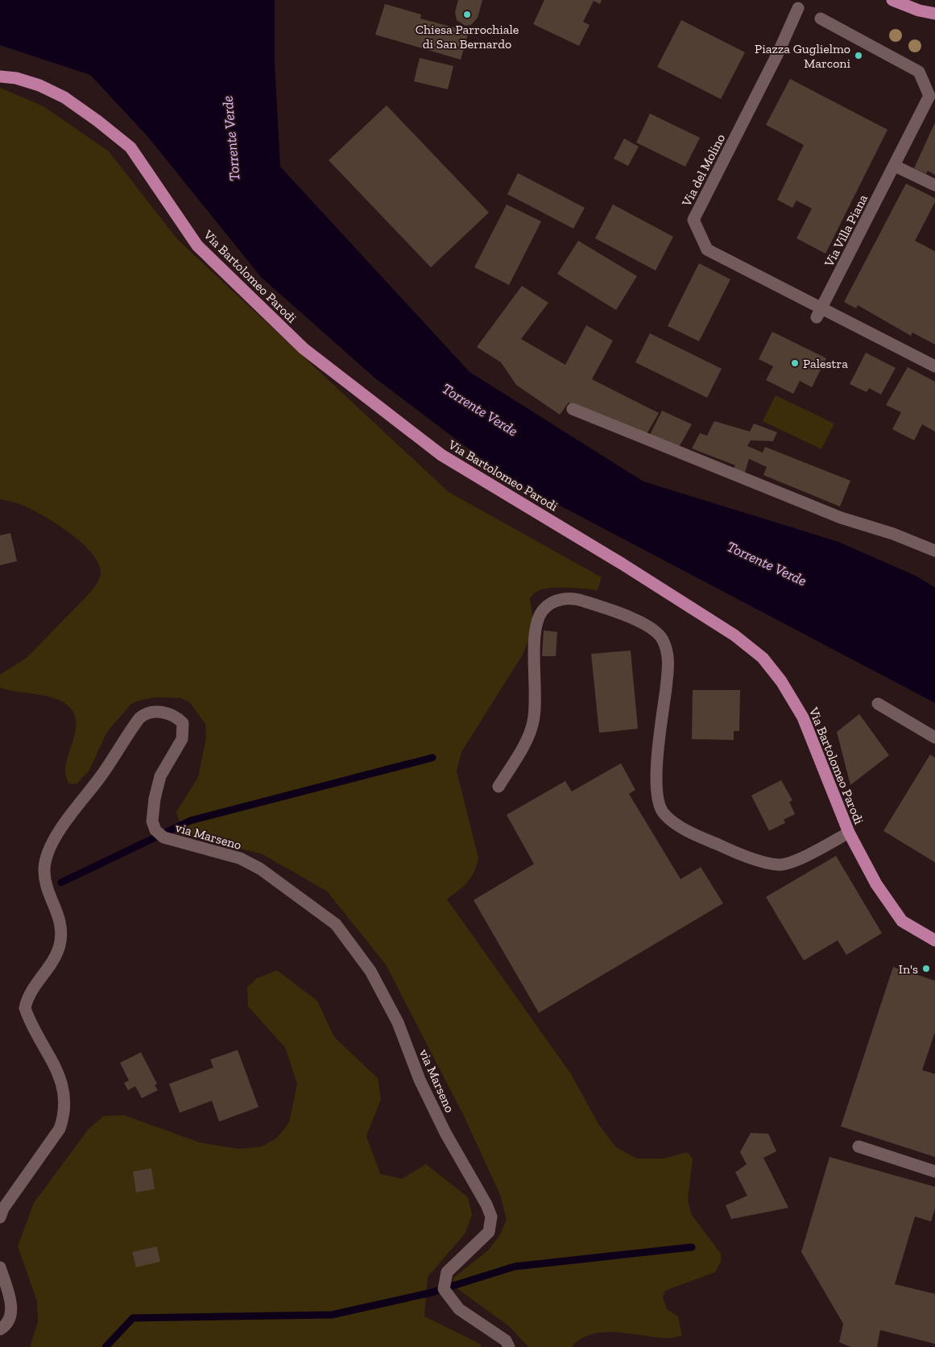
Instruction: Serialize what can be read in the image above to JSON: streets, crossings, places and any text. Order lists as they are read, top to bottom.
{
  "streets": {
    "main road": ["Via Bartolomeo Parodi"],
    "street": ["Via del Molino", "Via Villa Piana", "via Marseno"]
  },
  "crossings": [
    ["Via del Molino", "Via Villa Piana"]
  ],
  "water": ["Torrente Verde"],
  "places": [
    "Chiesa Parrochiale di San Bernardo",
    "Piazza Guglielmo Marconi",
    "Palestra",
    "In's"
  ]
}
